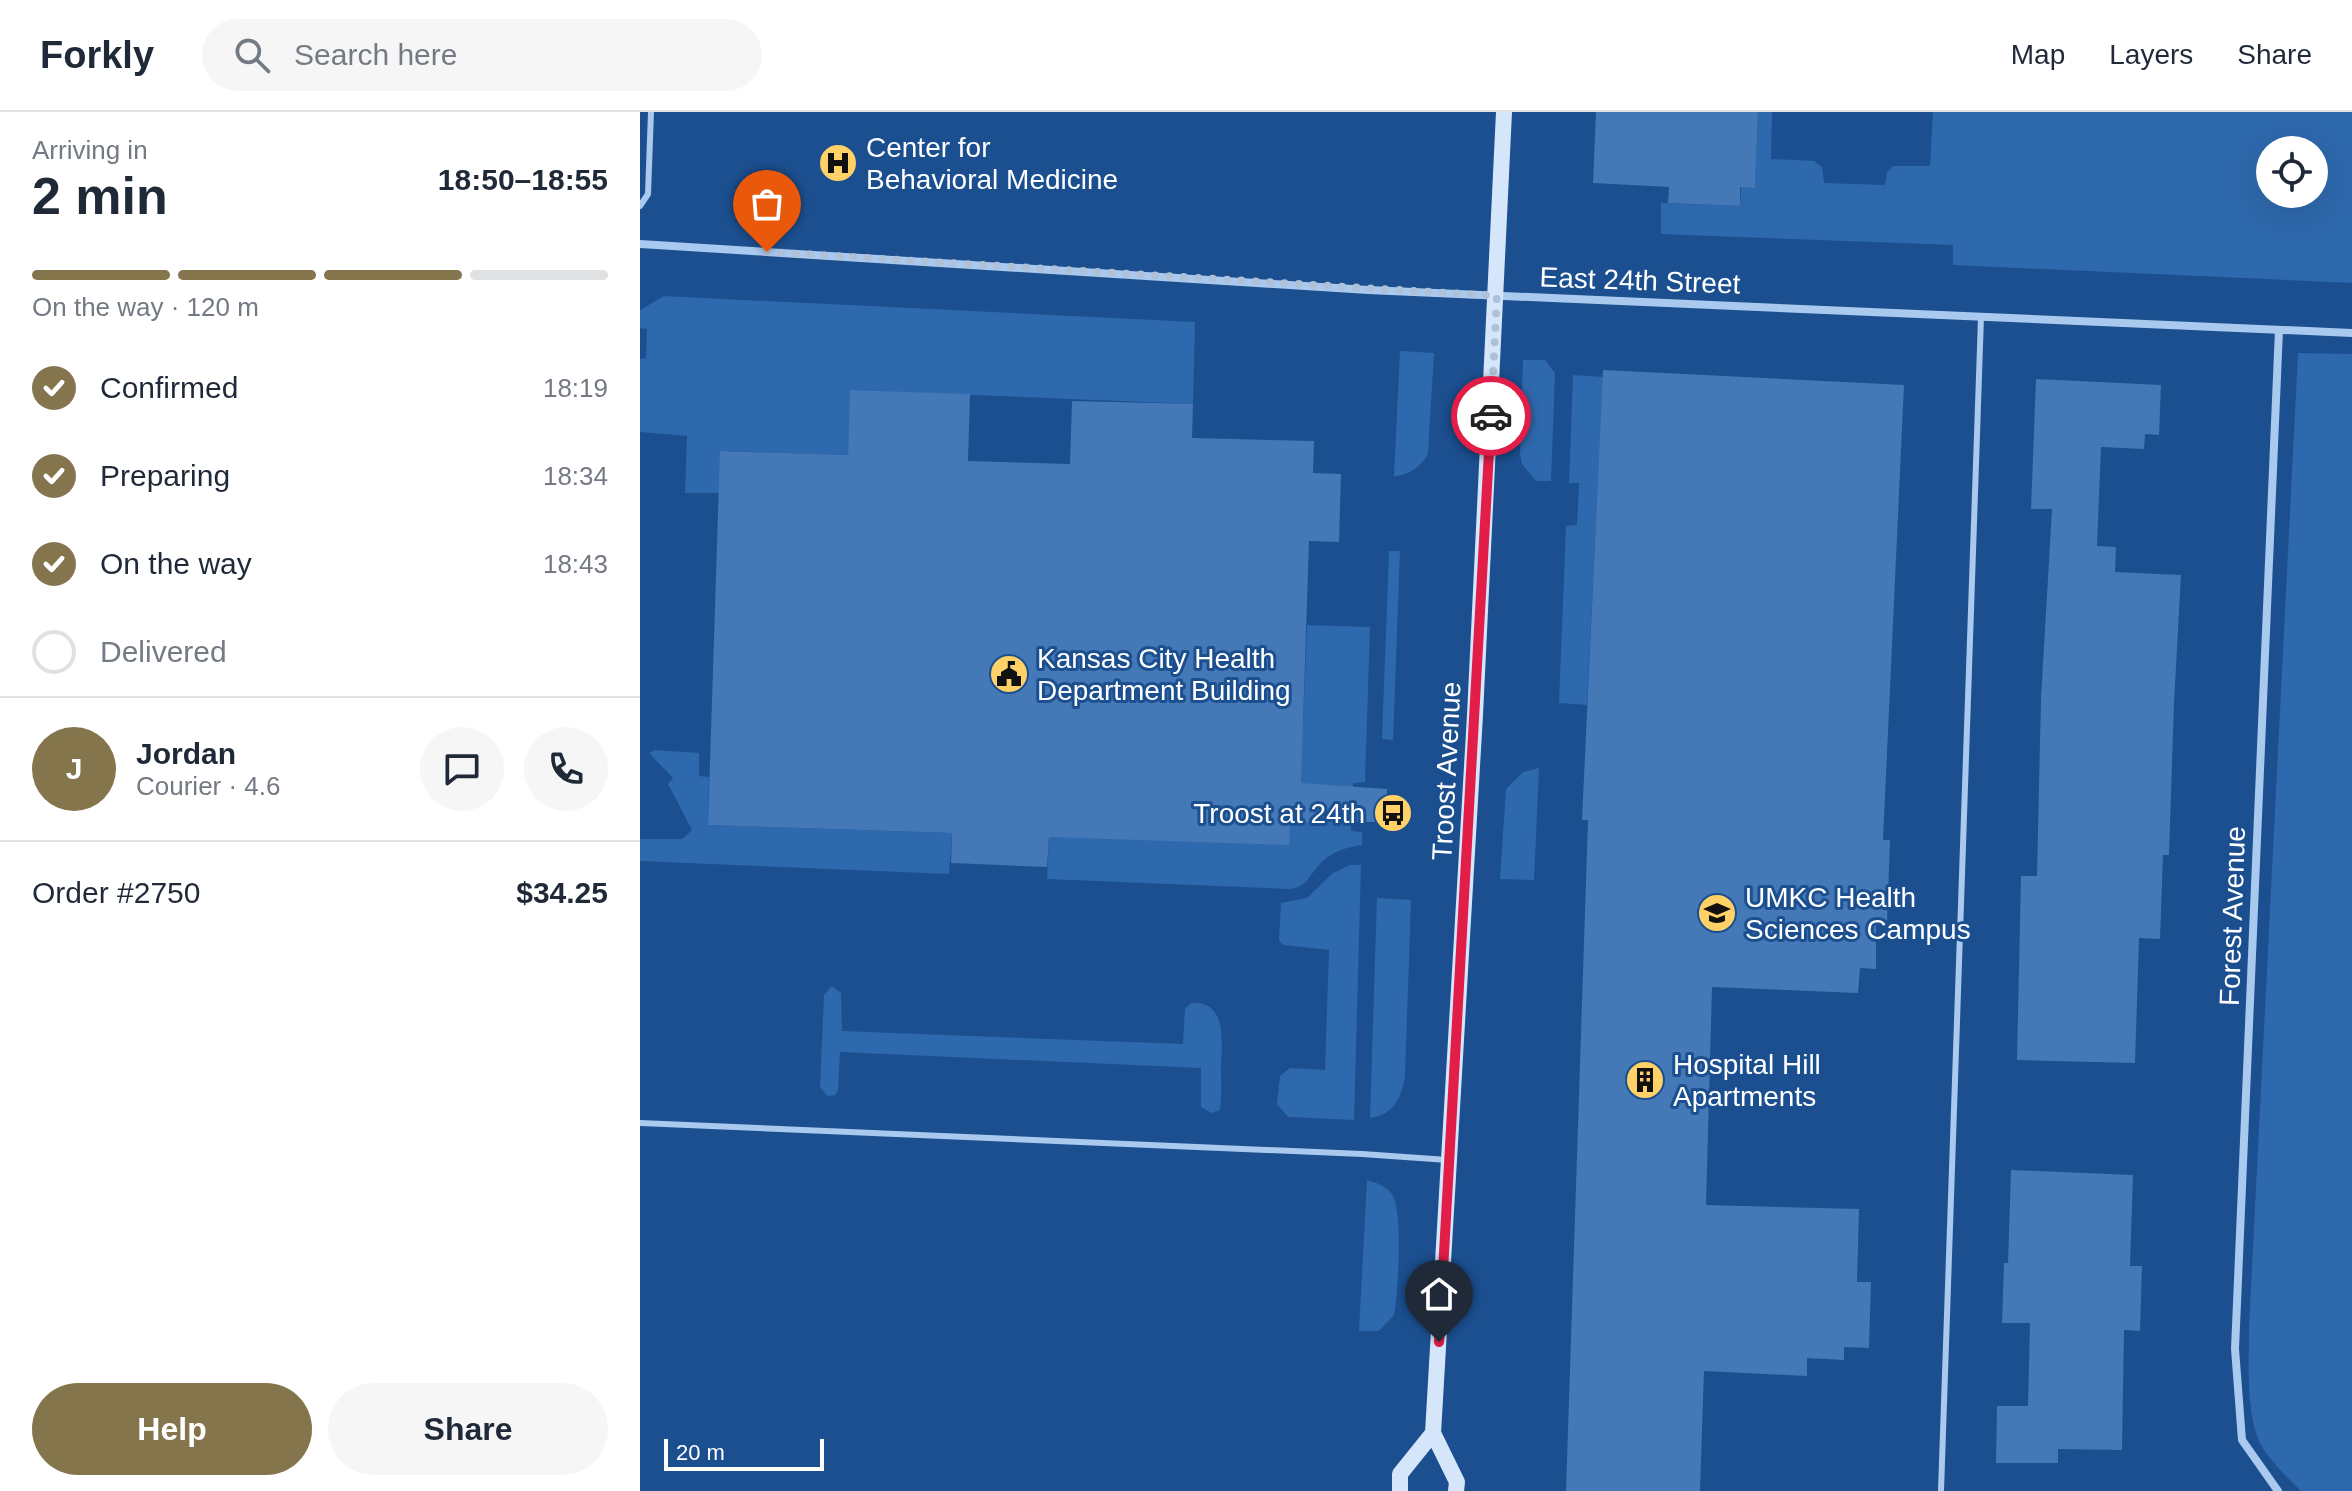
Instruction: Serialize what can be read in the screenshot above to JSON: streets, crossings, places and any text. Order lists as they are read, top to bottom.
{
  "streets": {
    "main road": ["Troost Avenue"],
    "street": ["East 24th Street", "Forest Avenue"]
  },
  "crossings": [
    ["East 24th Street", "Troost Avenue"],
    ["East 24th Street", "Forest Avenue"]
  ],
  "places": {
    "hospital": ["Center for Behavioral Medicine"],
    "public building": ["Kansas City Health Department Building"],
    "bus stop": ["Troost at 24th"],
    "school or university": ["UMKC Health Sciences Campus"],
    "building": ["Hospital Hill Apartments"]
  },
  "scale_bar": "20 m",
  "page": {
    "header": "Forkly",
    "search": "Search here",
    "nav": ["Map", "Layers", "Share"],
    "heading": ["2 min", "Arriving in", "18:50–18:55"],
    "panel": [
      "Jordan",
      "Courier · 4.6",
      "Order #2750",
      "$34.25"
    ],
    "bar": "On the way · 120 m",
    "list": [
      ["Confirmed", "18:19"],
      ["Preparing", "18:34"],
      ["On the way", "18:43"],
      "Delivered"
    ],
    "round": "J",
    "buttons": ["Help", "Share"],
    "scale": "20 m"
  }
}
